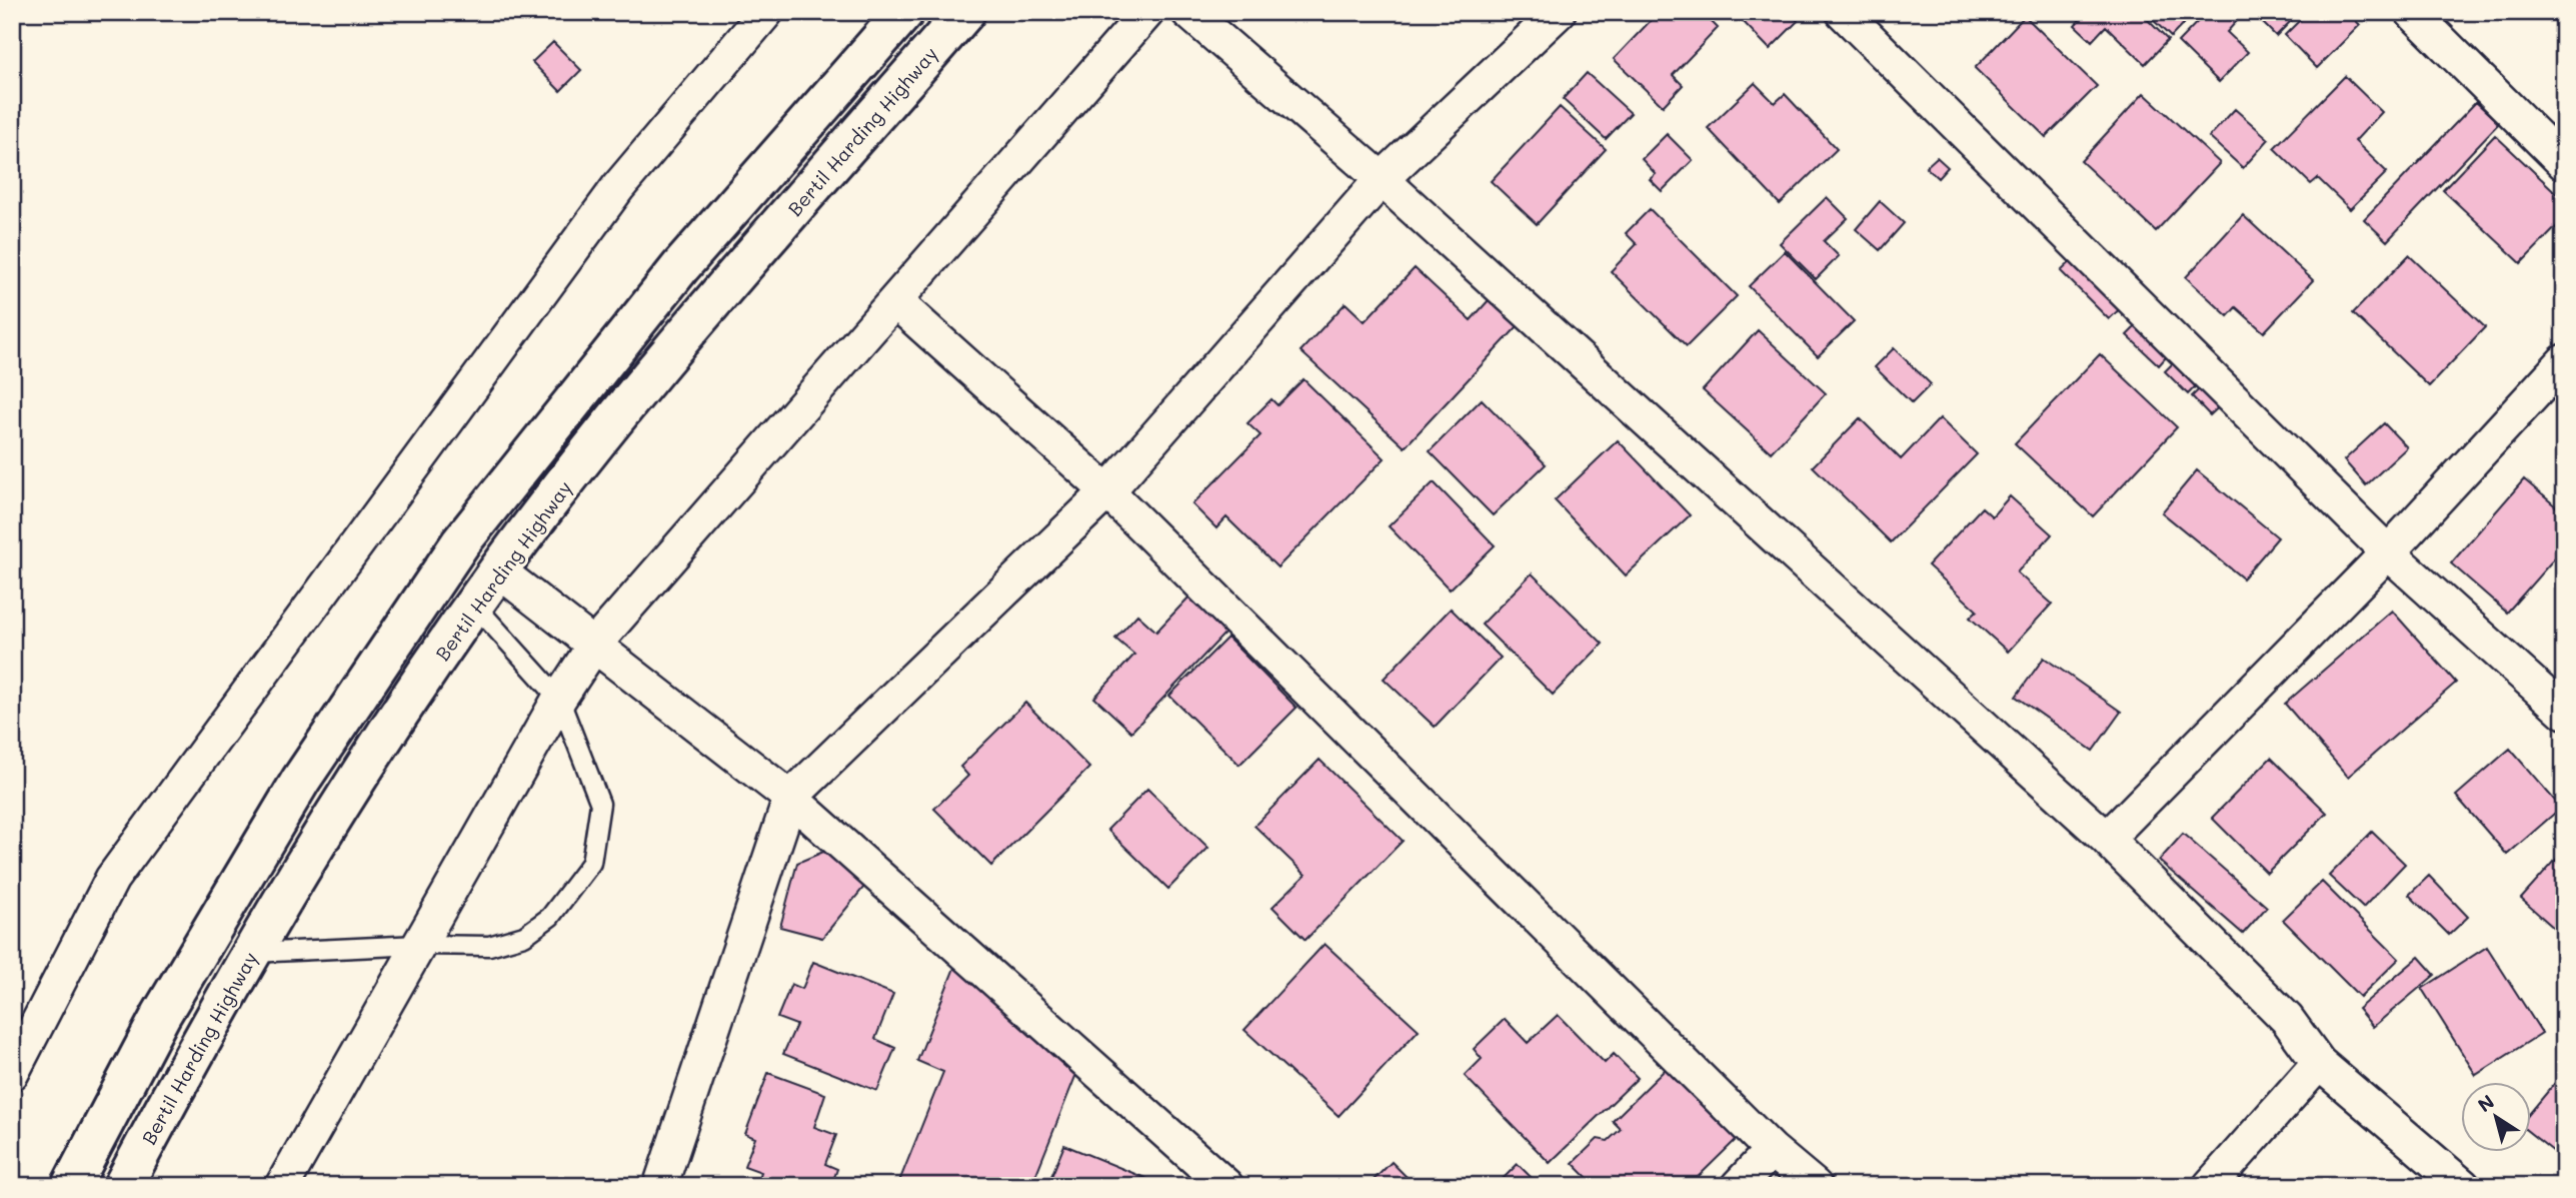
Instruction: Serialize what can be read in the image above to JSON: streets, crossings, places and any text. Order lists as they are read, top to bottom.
{
  "streets": {
    "main road": ["Bertil Harding Highway"]
  },
  "north": "top left"
}
